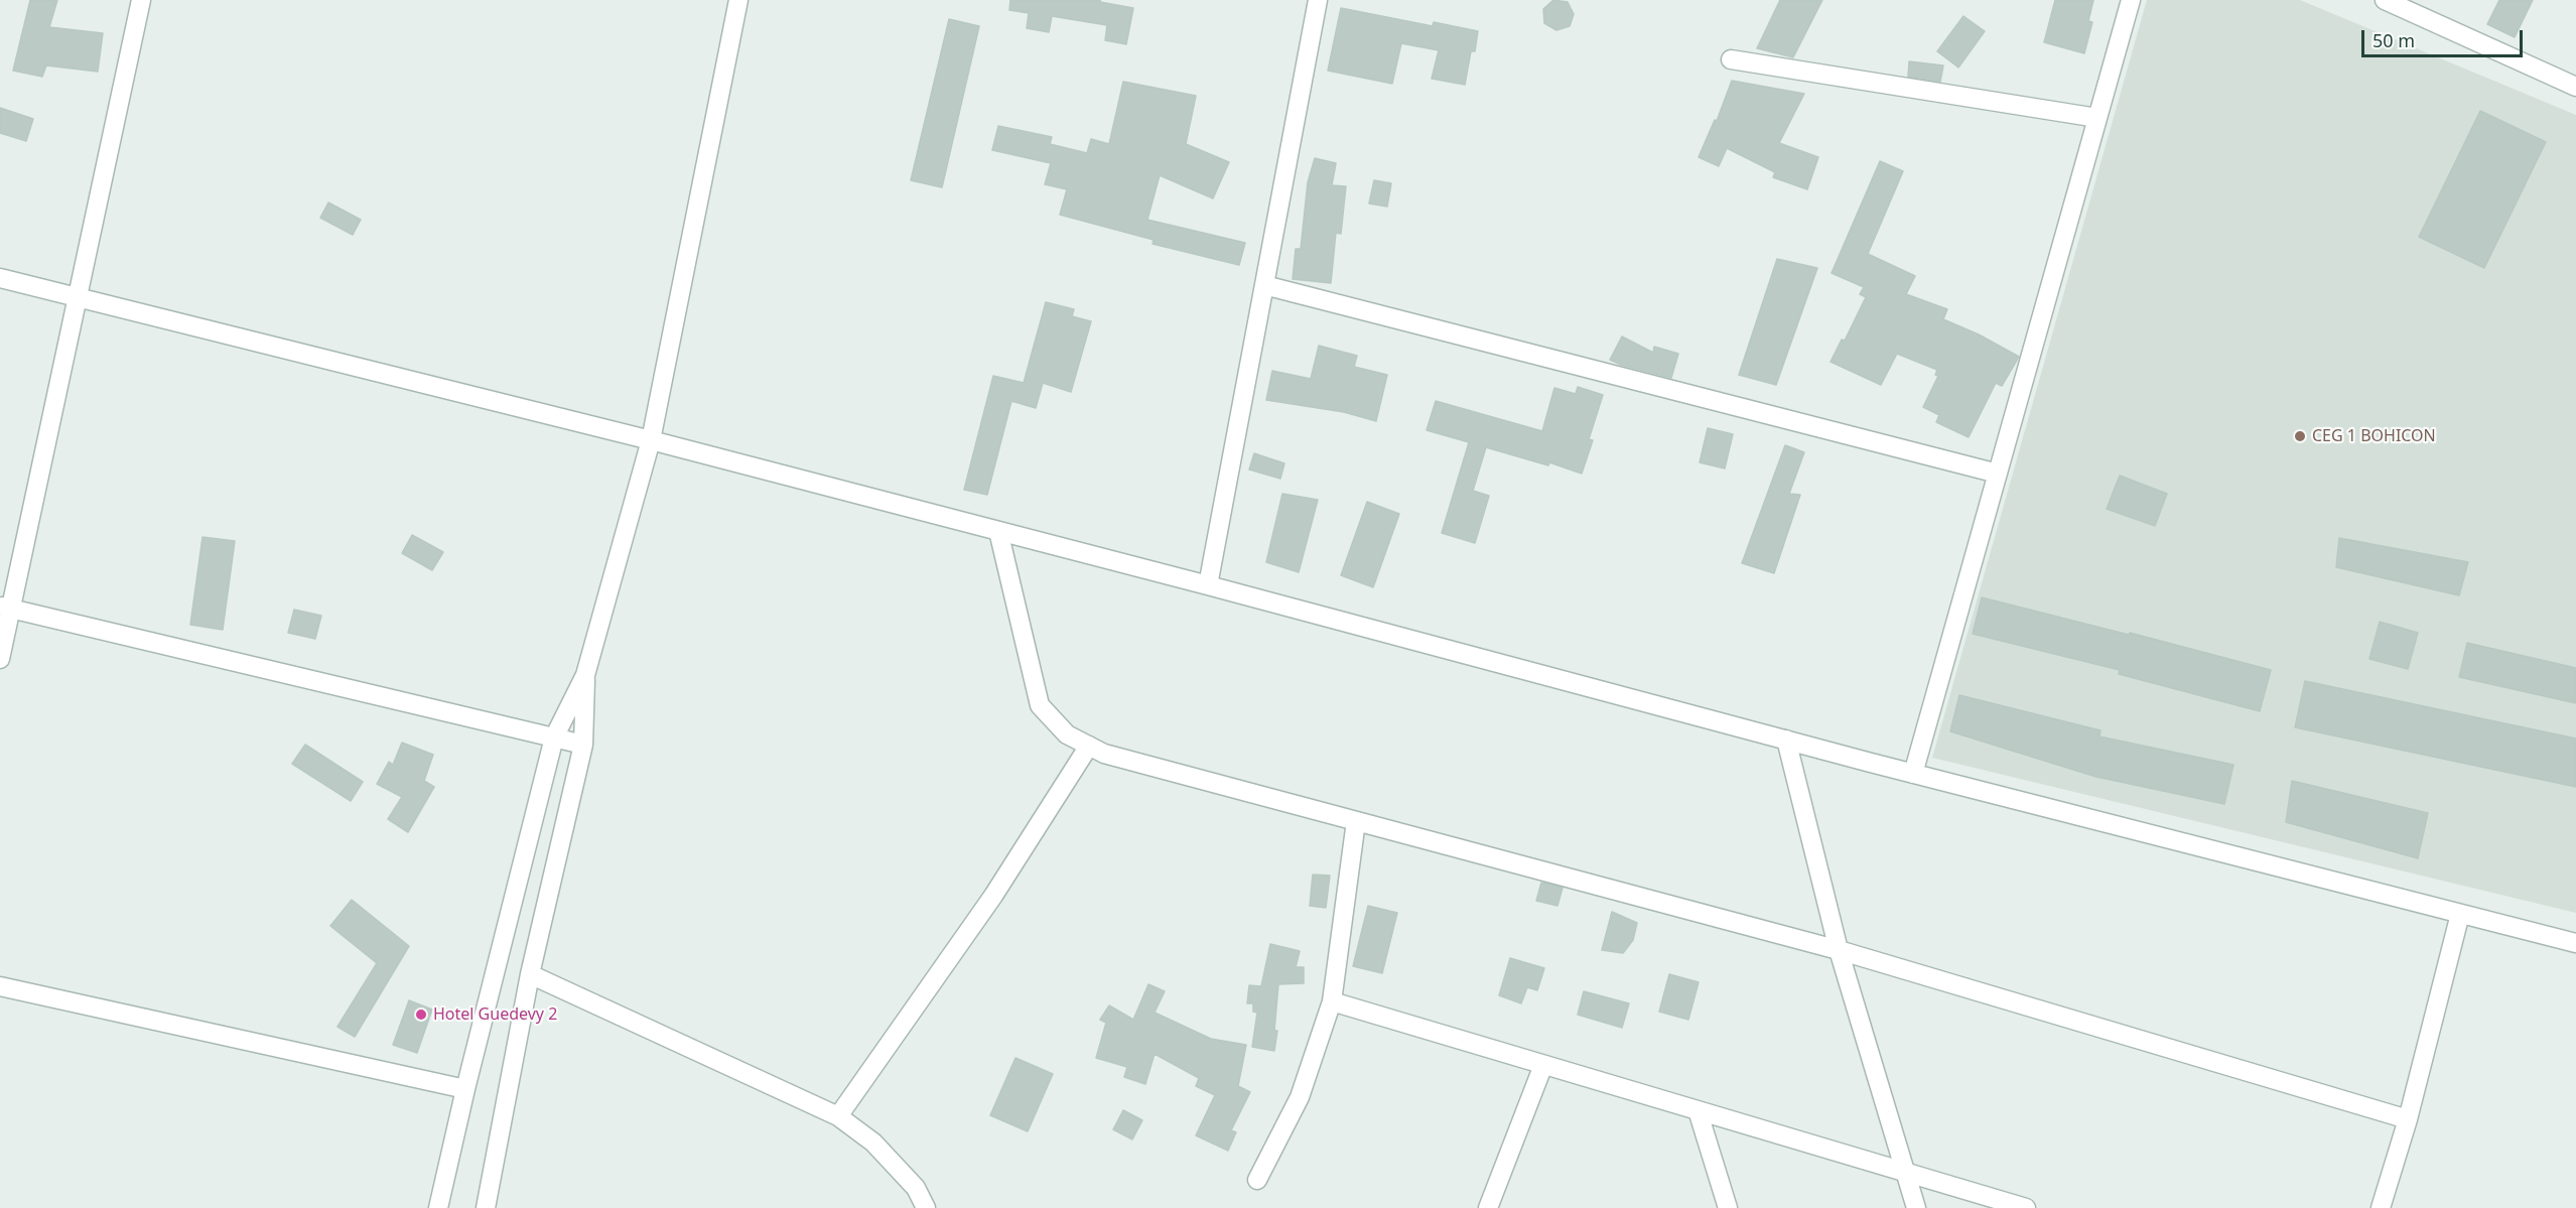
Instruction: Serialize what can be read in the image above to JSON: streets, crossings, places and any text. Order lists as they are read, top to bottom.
{
  "places": ["CEG 1 BOHICON", "Hotel Guedevy 2"],
  "scale_bar": "50 m"
}
